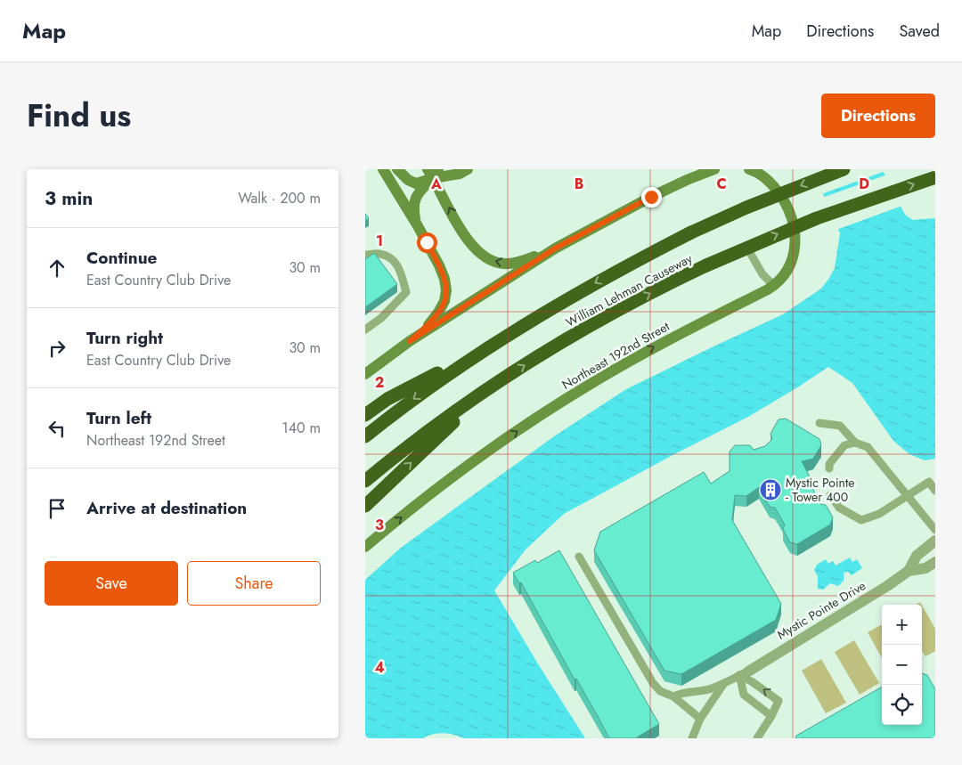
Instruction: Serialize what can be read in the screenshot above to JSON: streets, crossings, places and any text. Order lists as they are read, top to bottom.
{
  "streets": {
    "highway": ["William Lehman Causeway"],
    "street": ["Northeast 192nd Street", "Mystic Pointe Drive"]
  },
  "one_way": ["Northeast 192nd Street"],
  "places": {
    "building": ["Mystic Pointe - Tower 400"]
  },
  "page": {
    "header": "Map",
    "nav": ["Map", "Directions", "Saved"],
    "title": "Find us",
    "buttons": [
      "Directions",
      ["Save", "Share"]
    ],
    "heading": ["3 min", "Walk · 200 m"],
    "list": [
      ["Continue", "East Country Club Drive", "30 m"],
      ["Turn right", "East Country Club Drive", "30 m"],
      ["Turn left", "Northeast 192nd Street", "140 m"],
      "Arrive at destination"
    ],
    "map_buttons": ["+", "−"]
  },
  "grid": {
    "columns": [
      "A",
      "B",
      "C",
      "D"
    ],
    "rows": [
      "1",
      "2",
      "3",
      "4"
    ]
  }
}
